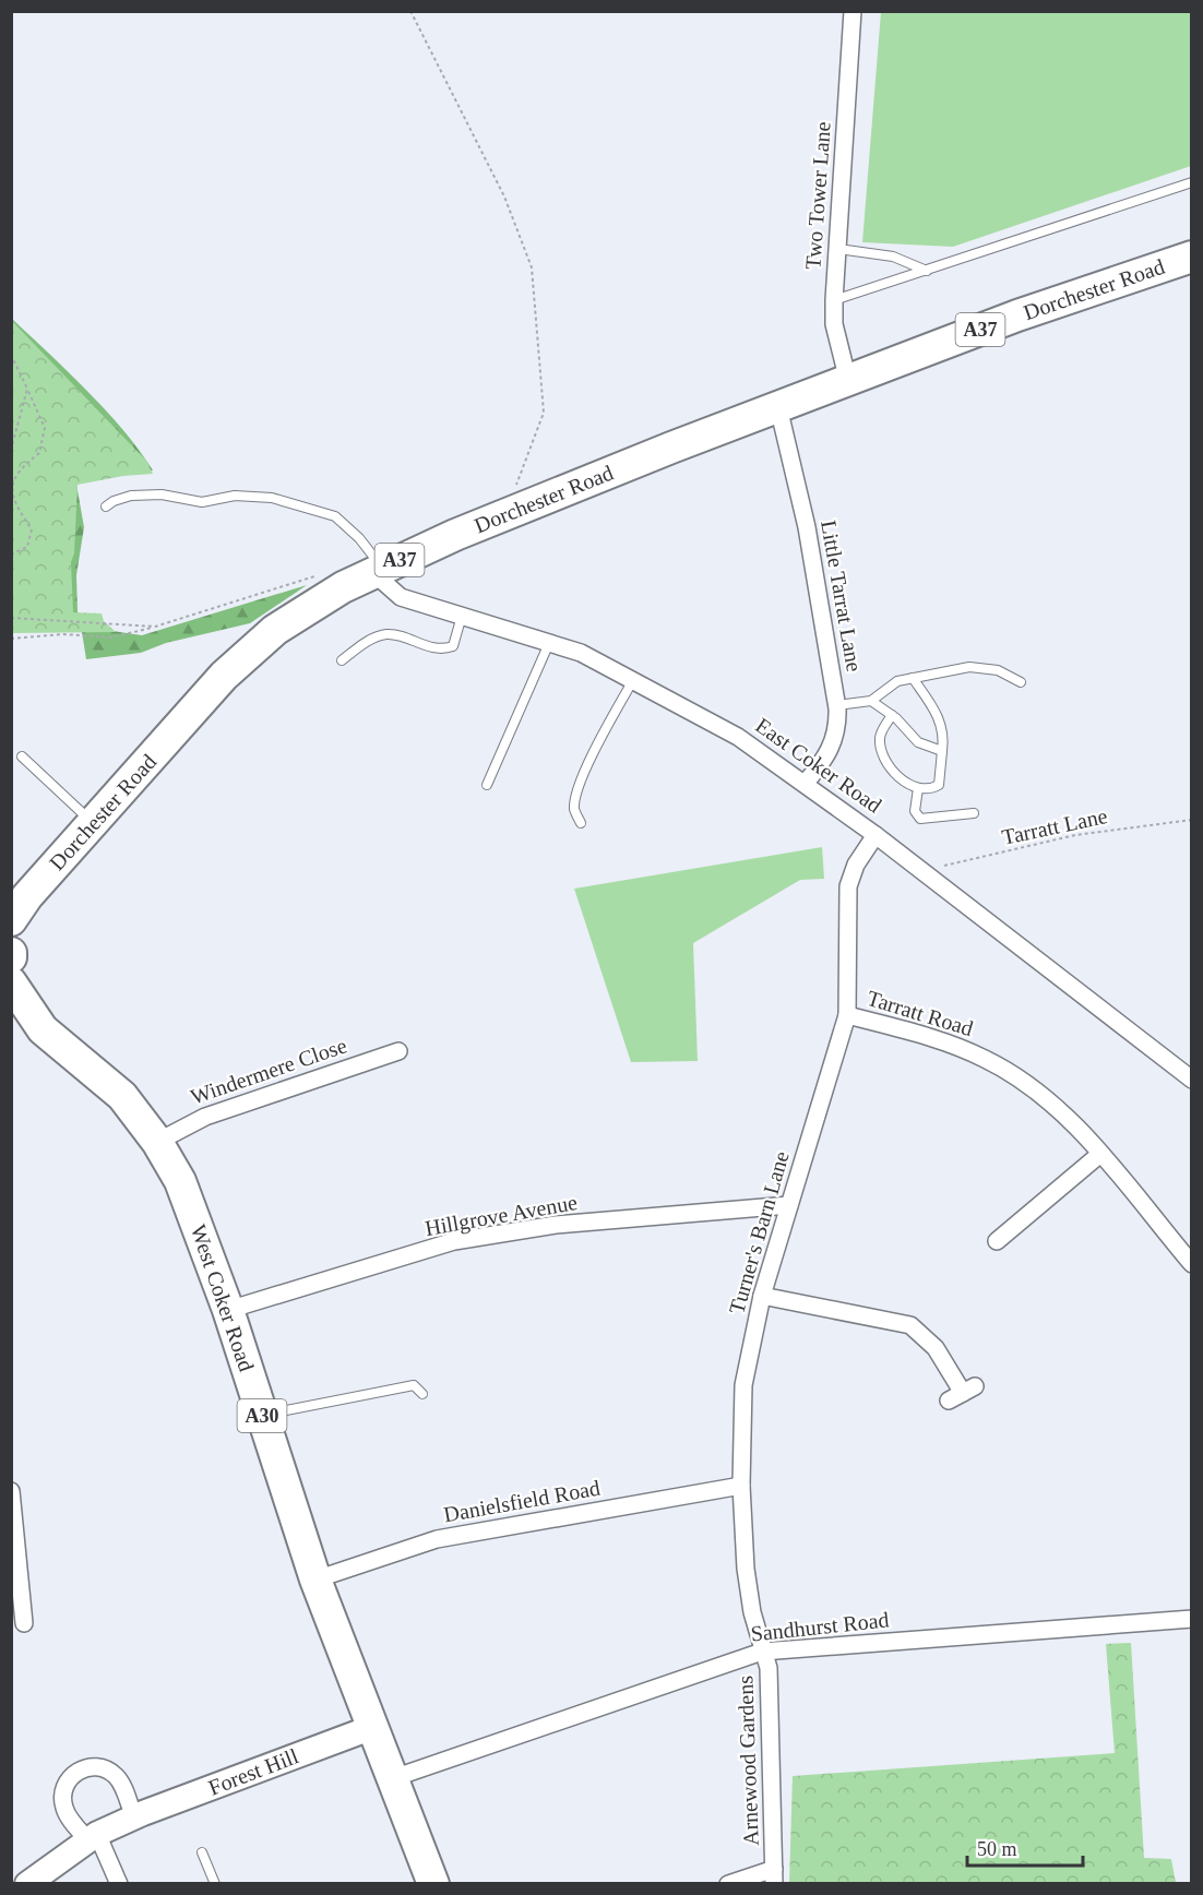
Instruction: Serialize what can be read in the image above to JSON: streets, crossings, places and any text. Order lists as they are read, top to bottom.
{
  "streets": {
    "highway": [
      "Dorchester Road",
      "A37",
      "West Coker Road",
      "A30"
    ],
    "street": [
      "Two Tower Lane",
      "Little Tarrat Lane",
      "East Coker Road",
      "Tarratt Road",
      "Windermere Close",
      "Hillgrove Avenue",
      "Turner's Barn Lane",
      "Danielsfield Road",
      "Sandhurst Road",
      "Arnewood Gardens",
      "Forest Hill"
    ],
    "path": ["Tarratt Lane"]
  },
  "crossings": [
    ["Two Tower Lane", "Dorchester Road"],
    ["Dorchester Road", "Little Tarrat Lane"],
    ["Dorchester Road", "East Coker Road"],
    ["Little Tarrat Lane", "East Coker Road"],
    ["East Coker Road", "Tarratt Lane"],
    ["East Coker Road", "Turner's Barn Lane"],
    ["Tarratt Road", "Turner's Barn Lane"],
    ["Windermere Close", "West Coker Road"],
    ["Hillgrove Avenue", "Turner's Barn Lane"],
    ["Hillgrove Avenue", "West Coker Road"],
    ["Turner's Barn Lane", "Danielsfield Road"],
    ["Turner's Barn Lane", "Sandhurst Road"],
    ["Turner's Barn Lane", "Arnewood Gardens"],
    ["West Coker Road", "Danielsfield Road"],
    ["West Coker Road", "Sandhurst Road"],
    ["West Coker Road", "Forest Hill"],
    ["Sandhurst Road", "Arnewood Gardens"]
  ],
  "scale_bar": "50 m"
}
